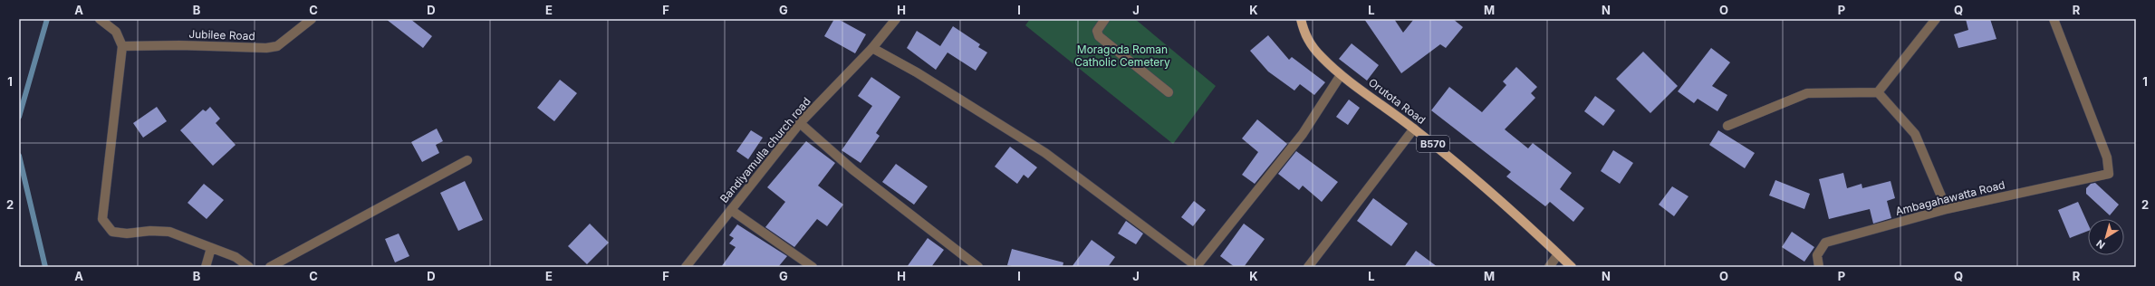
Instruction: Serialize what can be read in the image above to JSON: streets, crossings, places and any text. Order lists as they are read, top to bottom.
{
  "streets": {
    "main road": ["Orutota Road", "B570"],
    "street": ["Jubilee Road", "Bandiyamulla church road", "Ambagahawatta Road"]
  },
  "parks": ["Moragoda Roman Catholic Cemetery"],
  "north": "bottom left",
  "grid": {
    "columns": [
      "A",
      "B",
      "C",
      "D",
      "E",
      "F",
      "G",
      "H",
      "I",
      "J",
      "K",
      "L",
      "M",
      "N",
      "O",
      "P",
      "Q",
      "R"
    ],
    "rows": ["1", "2"]
  }
}
